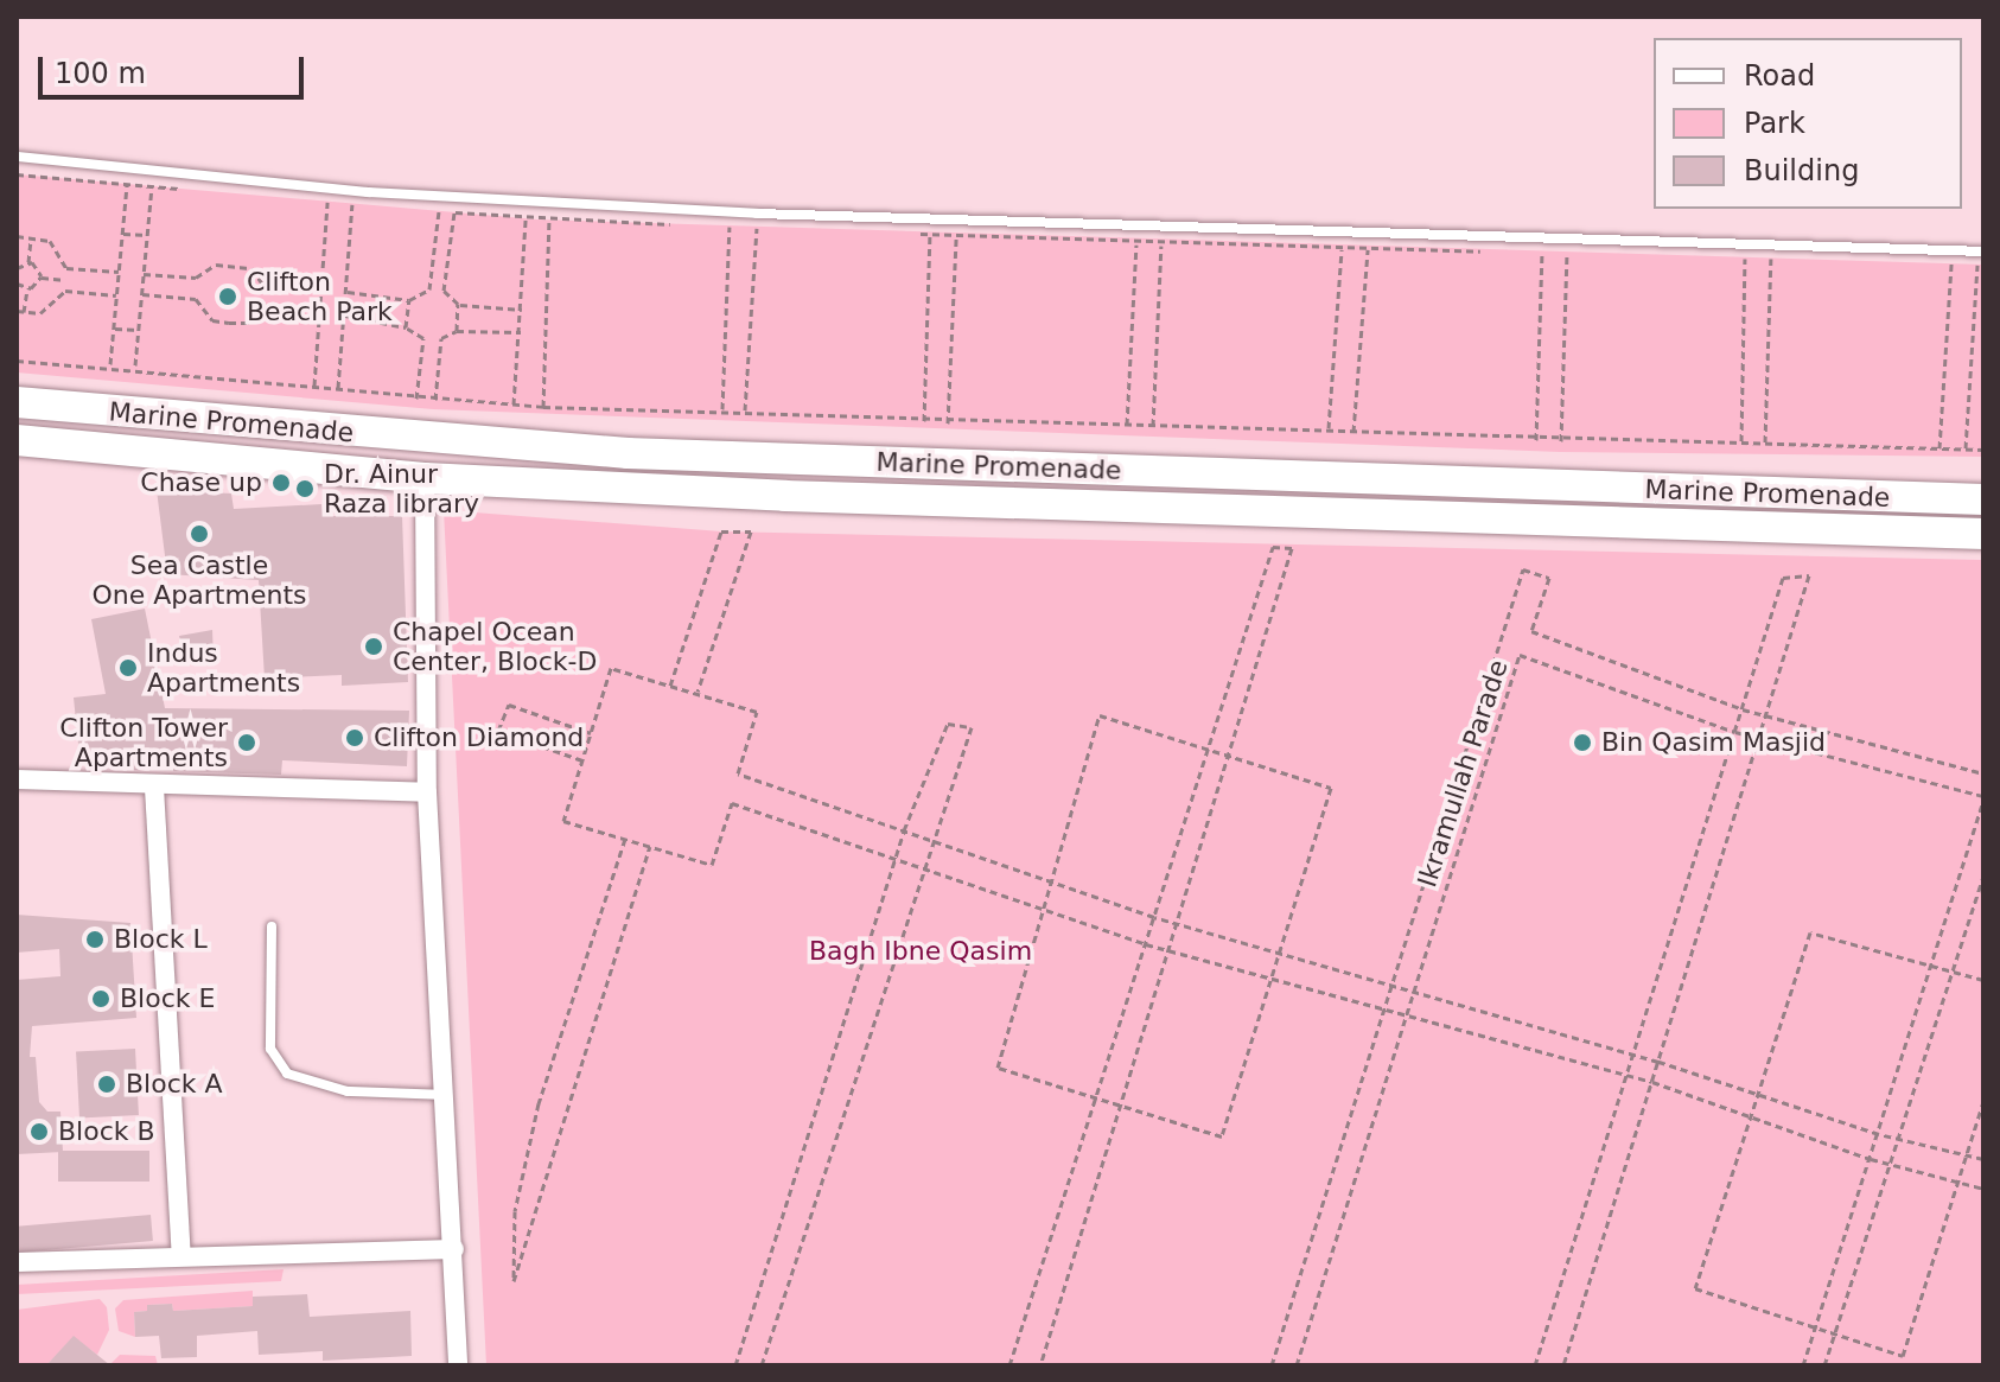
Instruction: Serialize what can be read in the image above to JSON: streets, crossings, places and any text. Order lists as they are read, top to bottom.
{
  "streets": {
    "main road": ["Marine Promenade"],
    "path": ["Ikramullah Parade"]
  },
  "parks": ["Bagh Ibne Qasim"],
  "places": [
    "Clifton Beach Park",
    "Chase up",
    "Dr. Ainur Raza library",
    "Sea Castle One Apartments",
    "Chapel Ocean Center, Block-D",
    "Indus Apartments",
    "Clifton Diamond",
    "Clifton Tower Apartments",
    "Bin Qasim Masjid",
    "Block L",
    "Block E",
    "Block A",
    "Block B"
  ],
  "legend": ["Road", "Park", "Building"],
  "scale_bar": "100 m"
}
